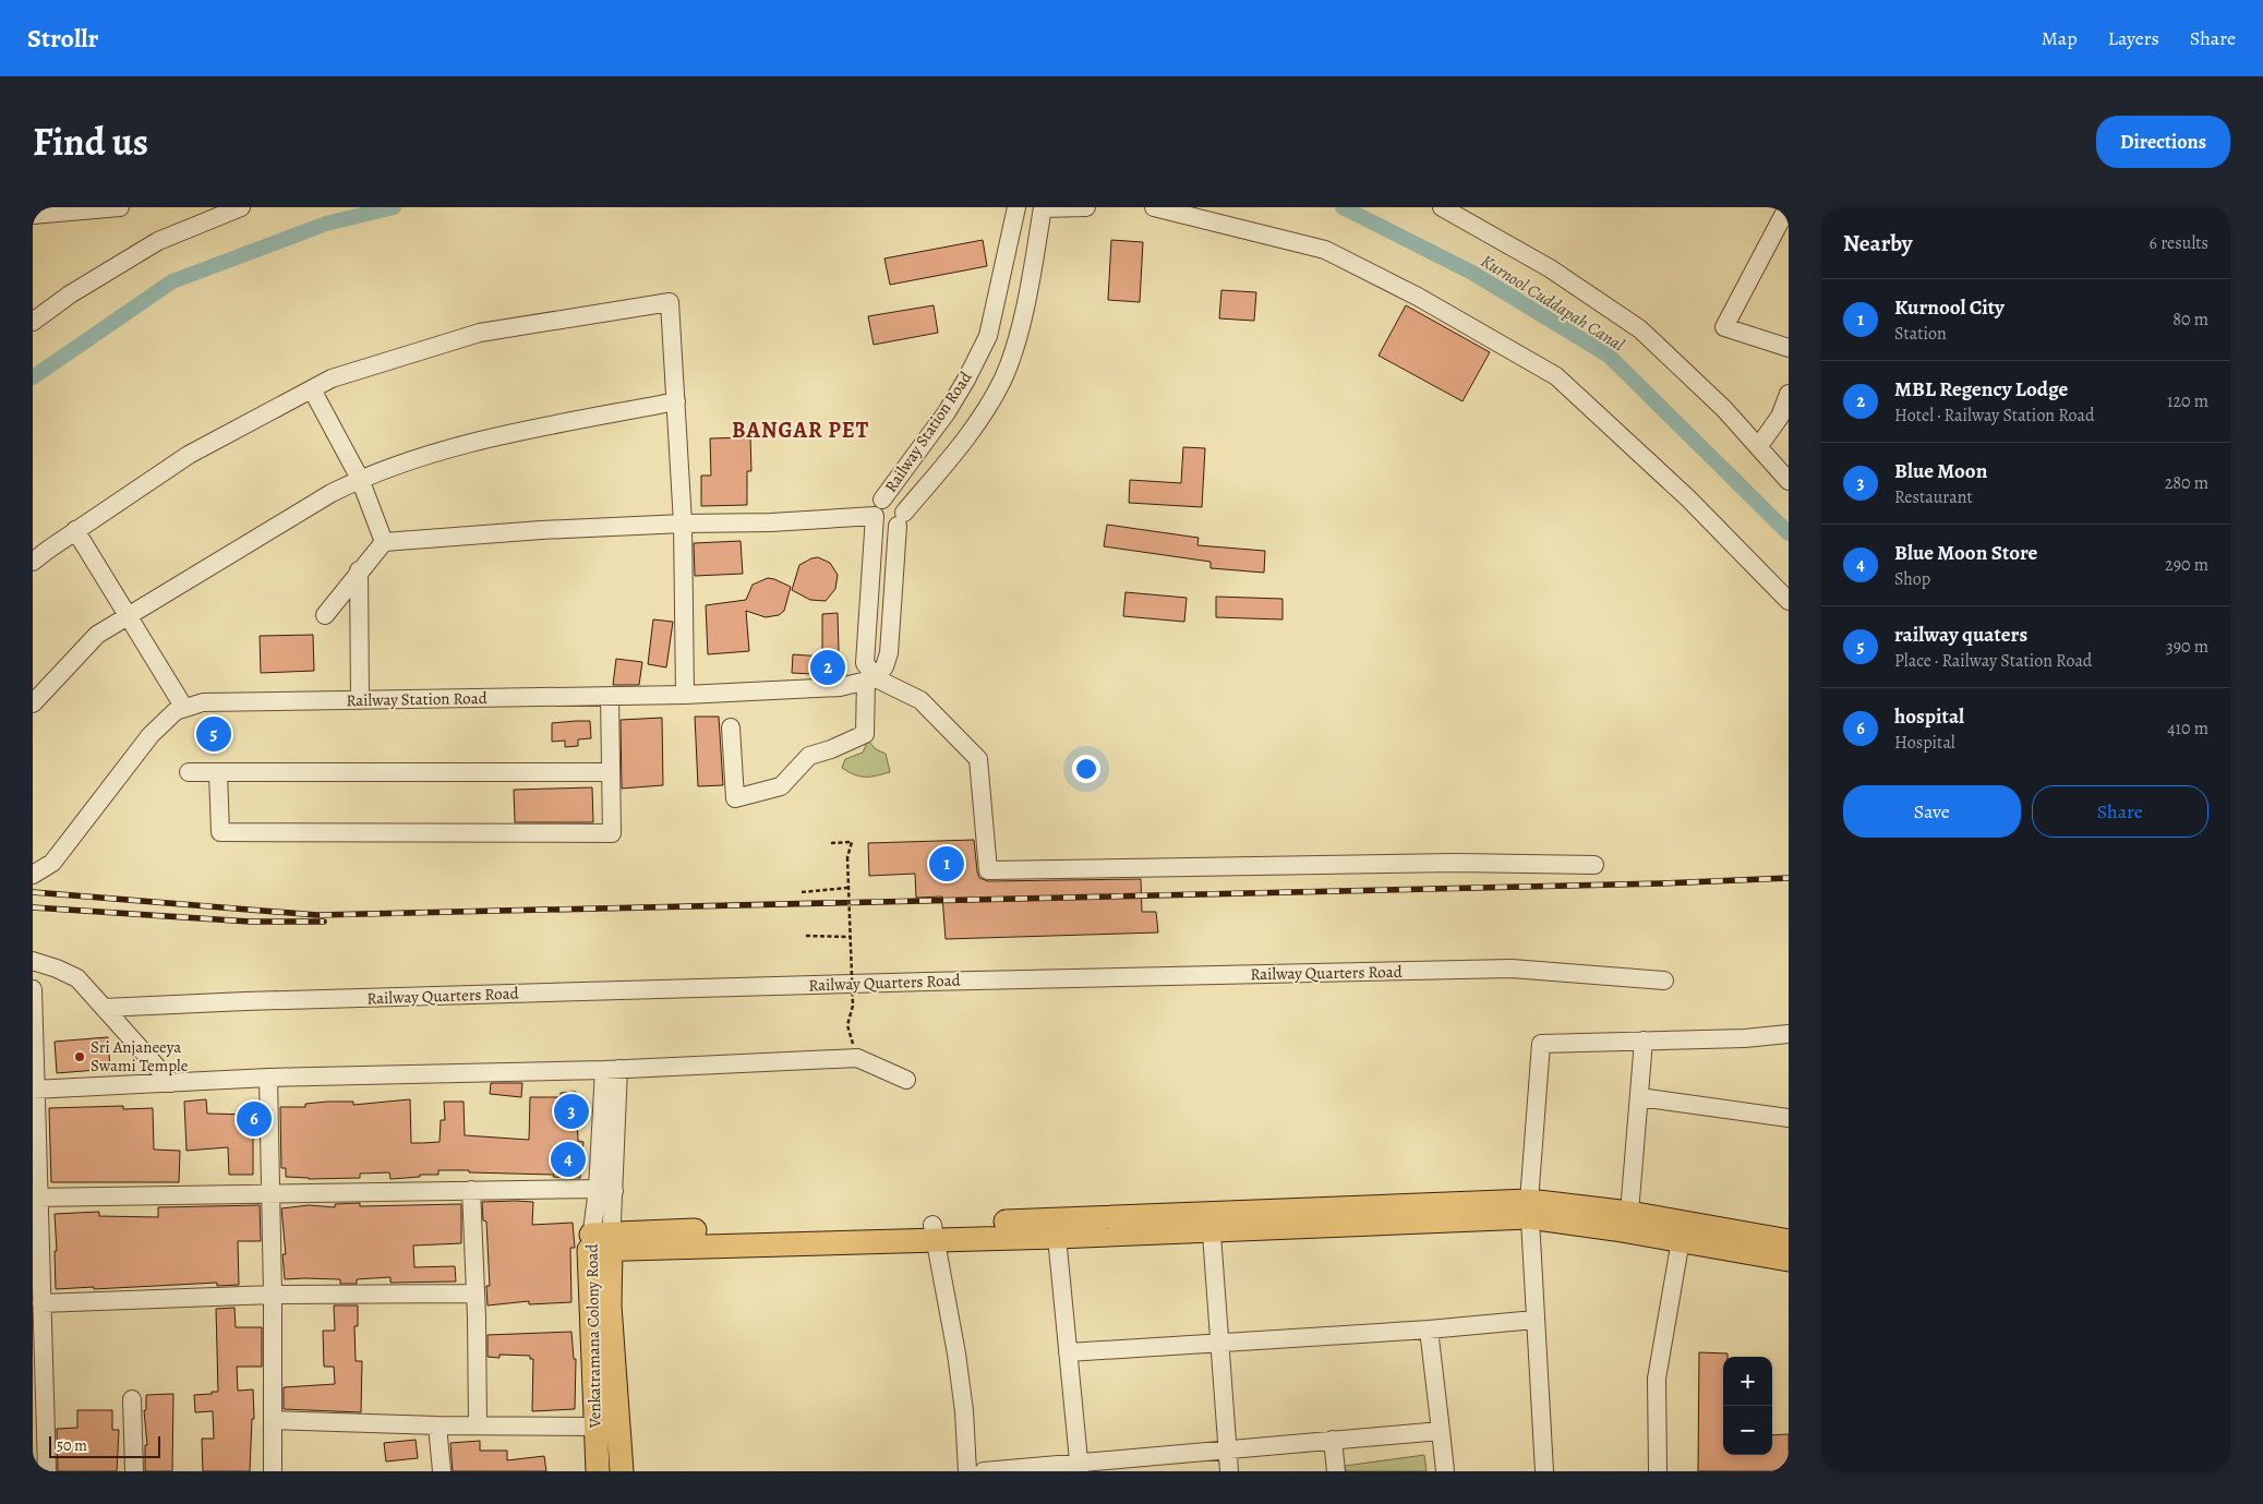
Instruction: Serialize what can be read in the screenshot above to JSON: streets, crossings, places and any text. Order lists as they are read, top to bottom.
{
  "streets": {
    "main road": ["Venkatramana Colony Road"],
    "street": ["Railway Station Road", "Railway Quarters Road"]
  },
  "districts": ["BANGAR PET"],
  "water": ["Kurnool Cuddapah Canal"],
  "places": ["Sri Anjaneeya Swami Temple"],
  "scale_bar": "50 m",
  "page": {
    "header": "Strollr",
    "nav": ["Map", "Layers", "Share"],
    "title": "Find us",
    "buttons": [
      "Directions",
      ["Save", "Share"]
    ],
    "heading": ["Nearby", "6 results"],
    "list": [
      {
        "mark": "1",
        "name": "Kurnool City",
        "note": "Station",
        "value": "80 m"
      },
      {
        "mark": "2",
        "name": "MBL Regency Lodge",
        "note": "Hotel · Railway Station Road",
        "value": "120 m"
      },
      {
        "mark": "3",
        "name": "Blue Moon",
        "note": "Restaurant",
        "value": "280 m"
      },
      {
        "mark": "4",
        "name": "Blue Moon Store",
        "note": "Shop",
        "value": "290 m"
      },
      {
        "mark": "5",
        "name": "railway quaters",
        "note": "Place · Railway Station Road",
        "value": "390 m"
      },
      {
        "mark": "6",
        "name": "hospital",
        "note": "Hospital",
        "value": "410 m"
      }
    ],
    "pins": [
      "2",
      "5",
      "1",
      "3",
      "6",
      "4"
    ],
    "map_buttons": ["+", "−"],
    "scale": "50 m"
  }
}
